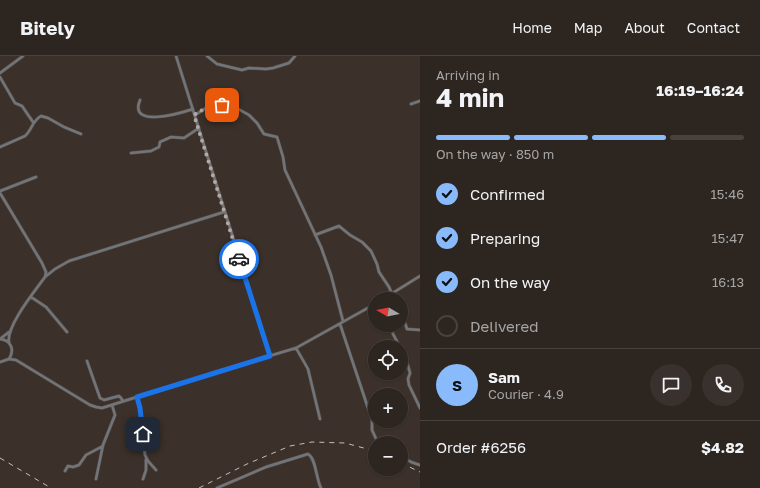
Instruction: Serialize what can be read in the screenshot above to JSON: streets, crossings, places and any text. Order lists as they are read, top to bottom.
{
  "north": "left",
  "page": {
    "header": "Bitely",
    "nav": [
      "Home",
      "Map",
      "About",
      "Contact"
    ],
    "heading": ["4 min", "Arriving in", "16:19–16:24"],
    "panel": [
      "Sam",
      "Courier · 4.9",
      "Order #6256",
      "$4.82"
    ],
    "bar": "On the way · 850 m",
    "list": [
      ["Confirmed", "15:46"],
      ["Preparing", "15:47"],
      ["On the way", "16:13"],
      "Delivered"
    ],
    "map_buttons": ["+", "−"],
    "round": "S"
  }
}
